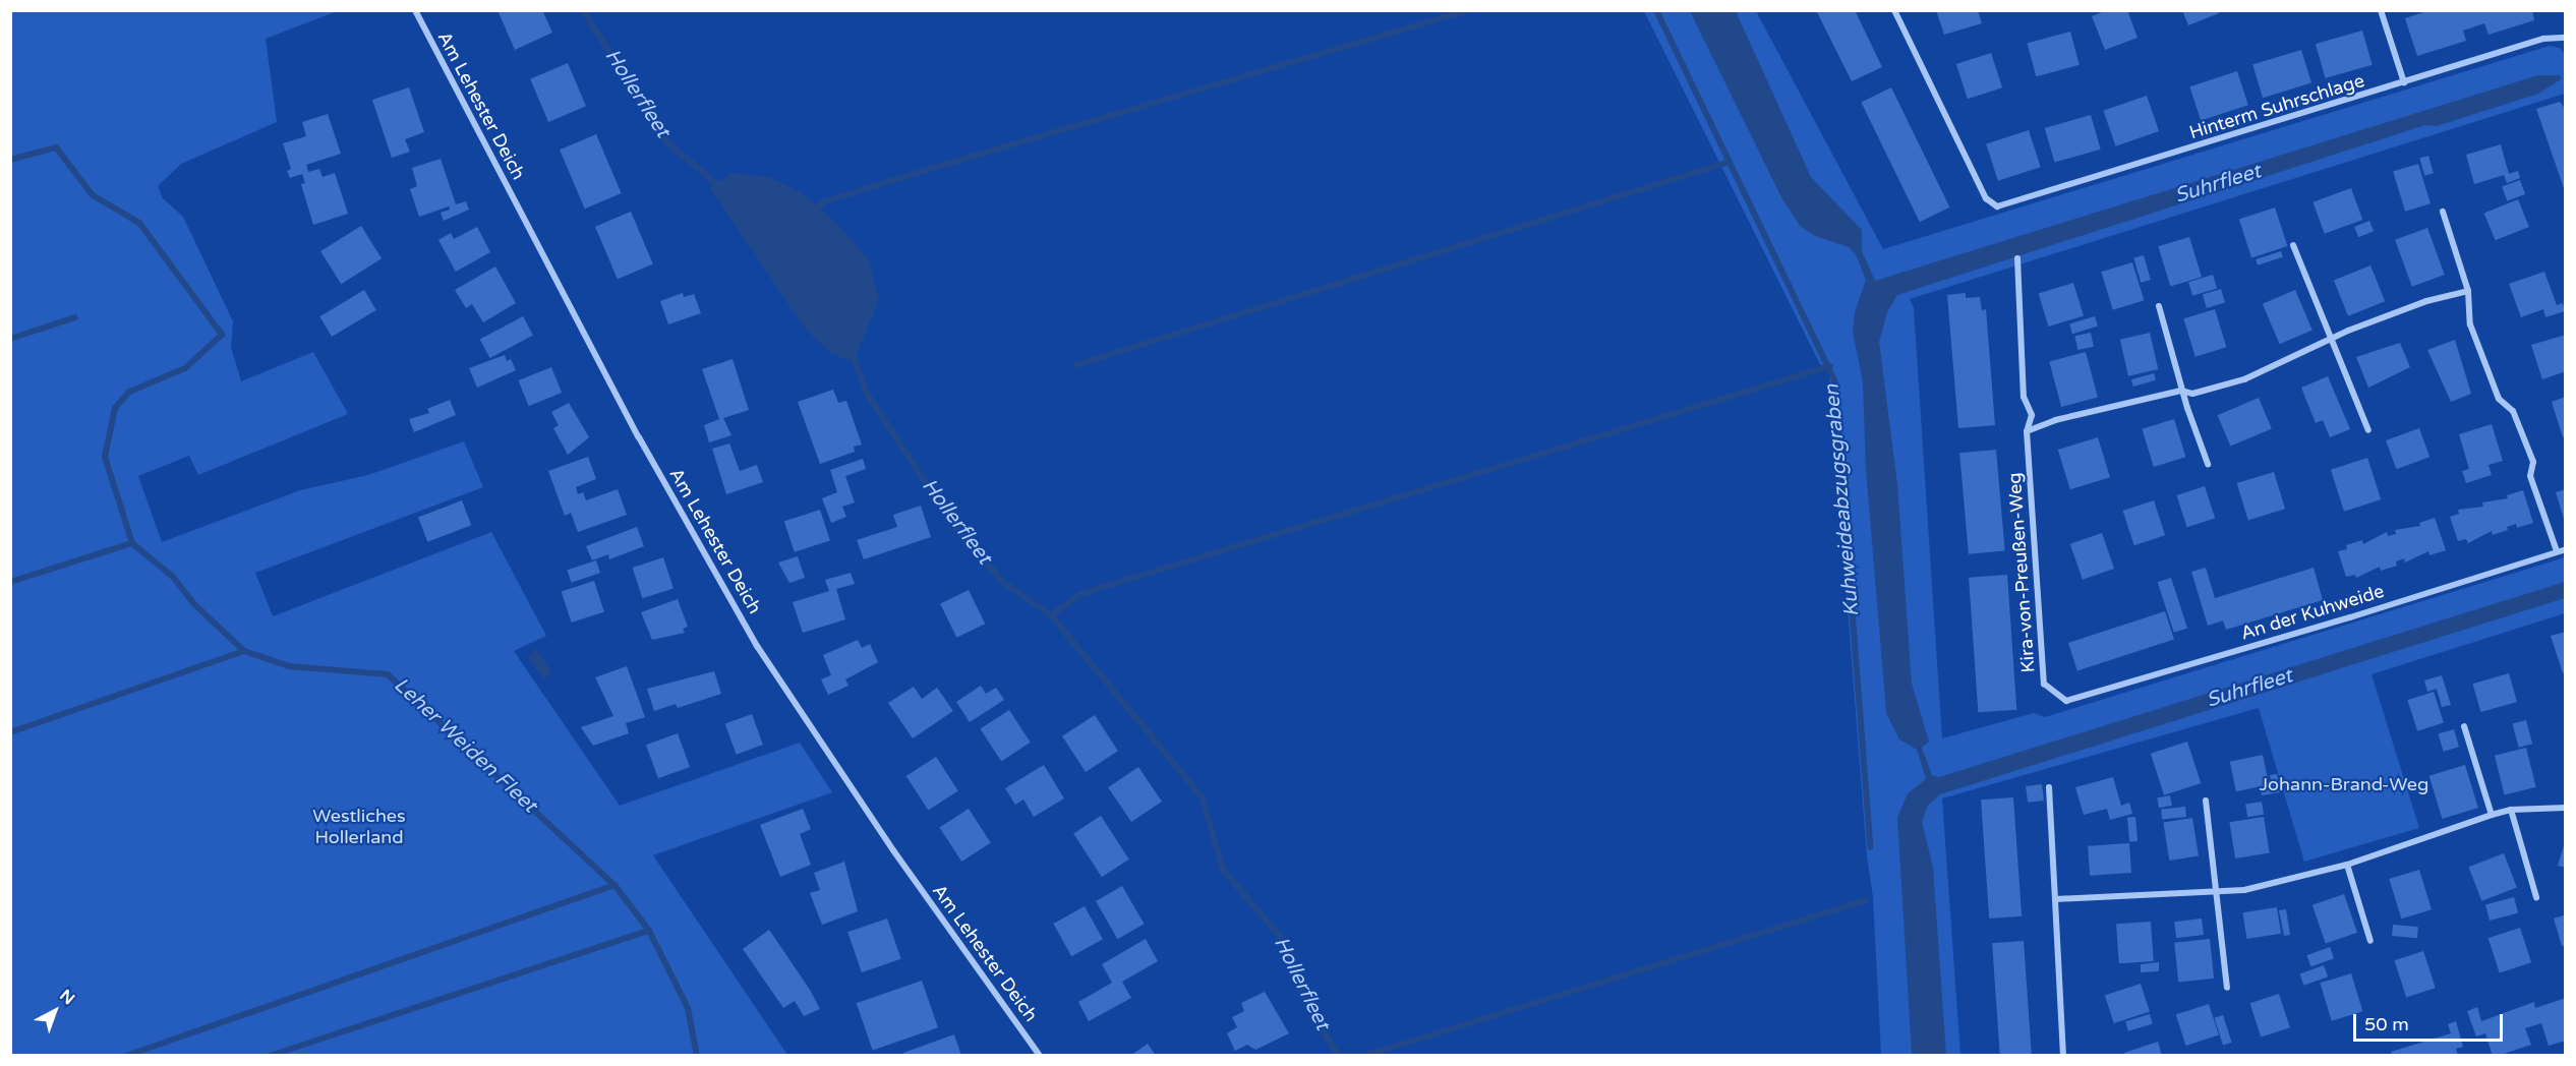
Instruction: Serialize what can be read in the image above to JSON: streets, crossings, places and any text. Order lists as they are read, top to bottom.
{
  "streets": {
    "street": [
      "Am Lehester Deich",
      "Hinterm Suhrschlage",
      "Kira-von-Preußen-Weg",
      "An der Kuhweide"
    ]
  },
  "crossings": [
    ["Kira-von-Preußen-Weg", "An der Kuhweide"]
  ],
  "water": [
    "Hollerfleet",
    "Suhrfleet",
    "Kuhweideabzugsgraben",
    "Leher Weiden Fleet"
  ],
  "parks": ["Johann-Brand-Weg", "Westliches Hollerland"],
  "scale_bar": "50 m",
  "north": "top right"
}
